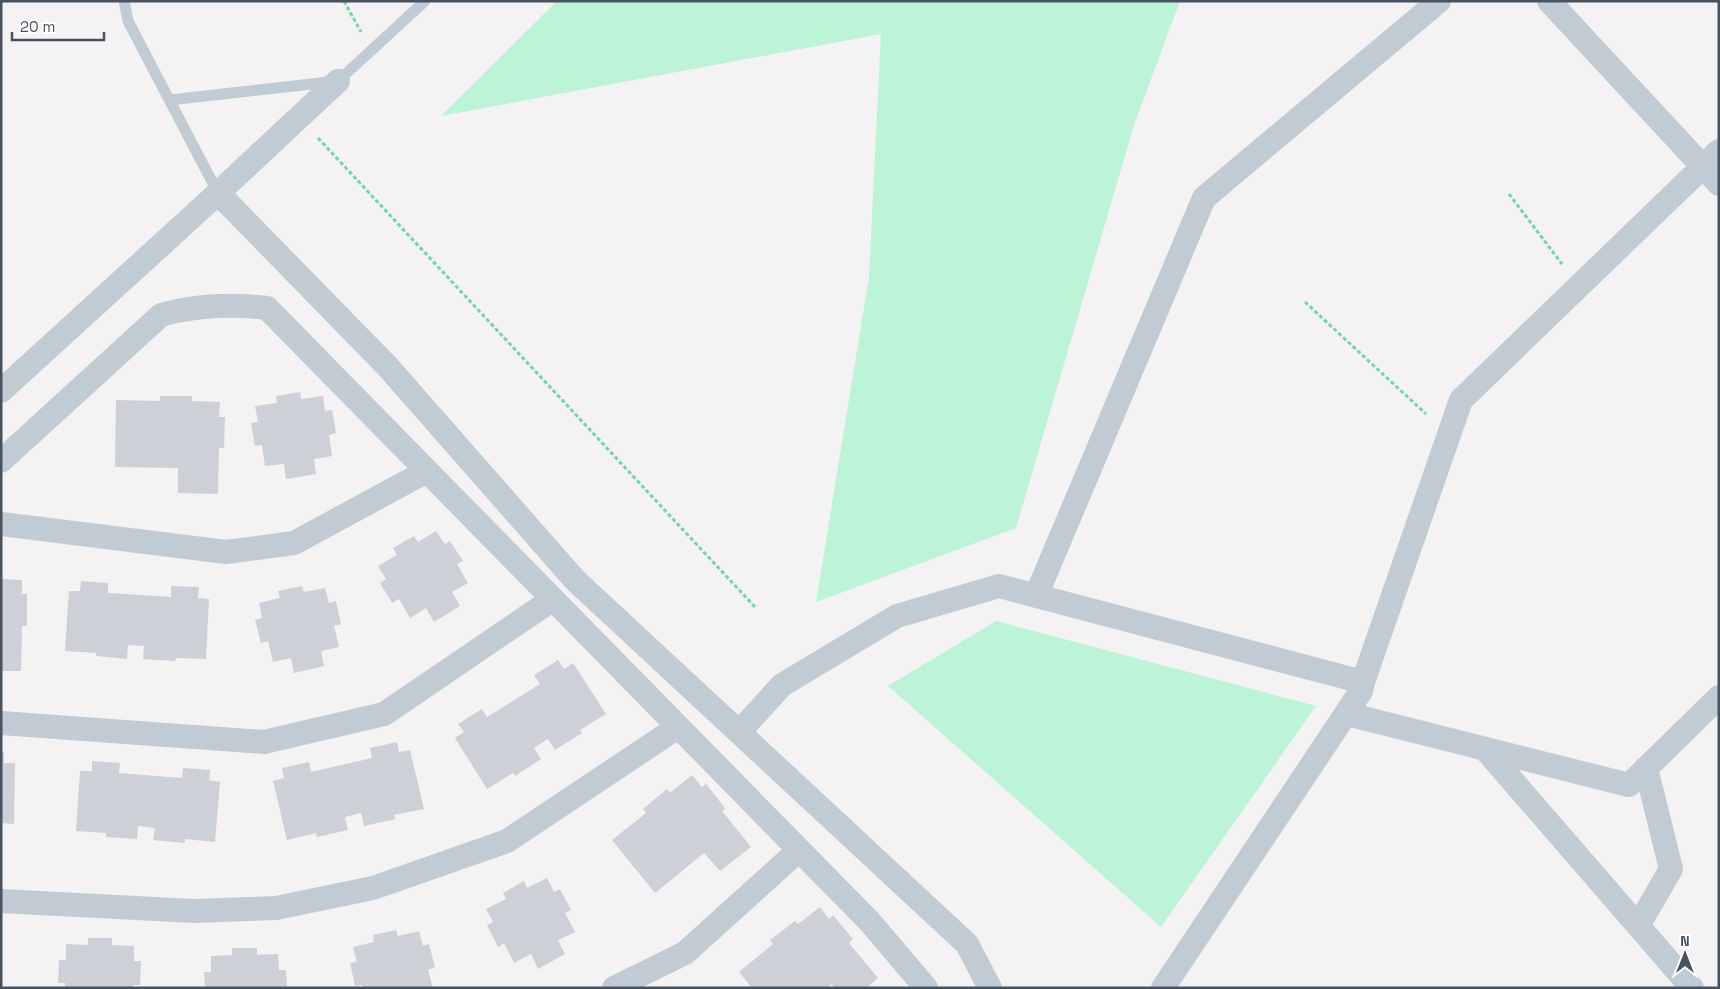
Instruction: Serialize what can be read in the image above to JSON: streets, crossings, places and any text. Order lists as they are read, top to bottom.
{
  "scale_bar": "20 m",
  "north": "top"
}
